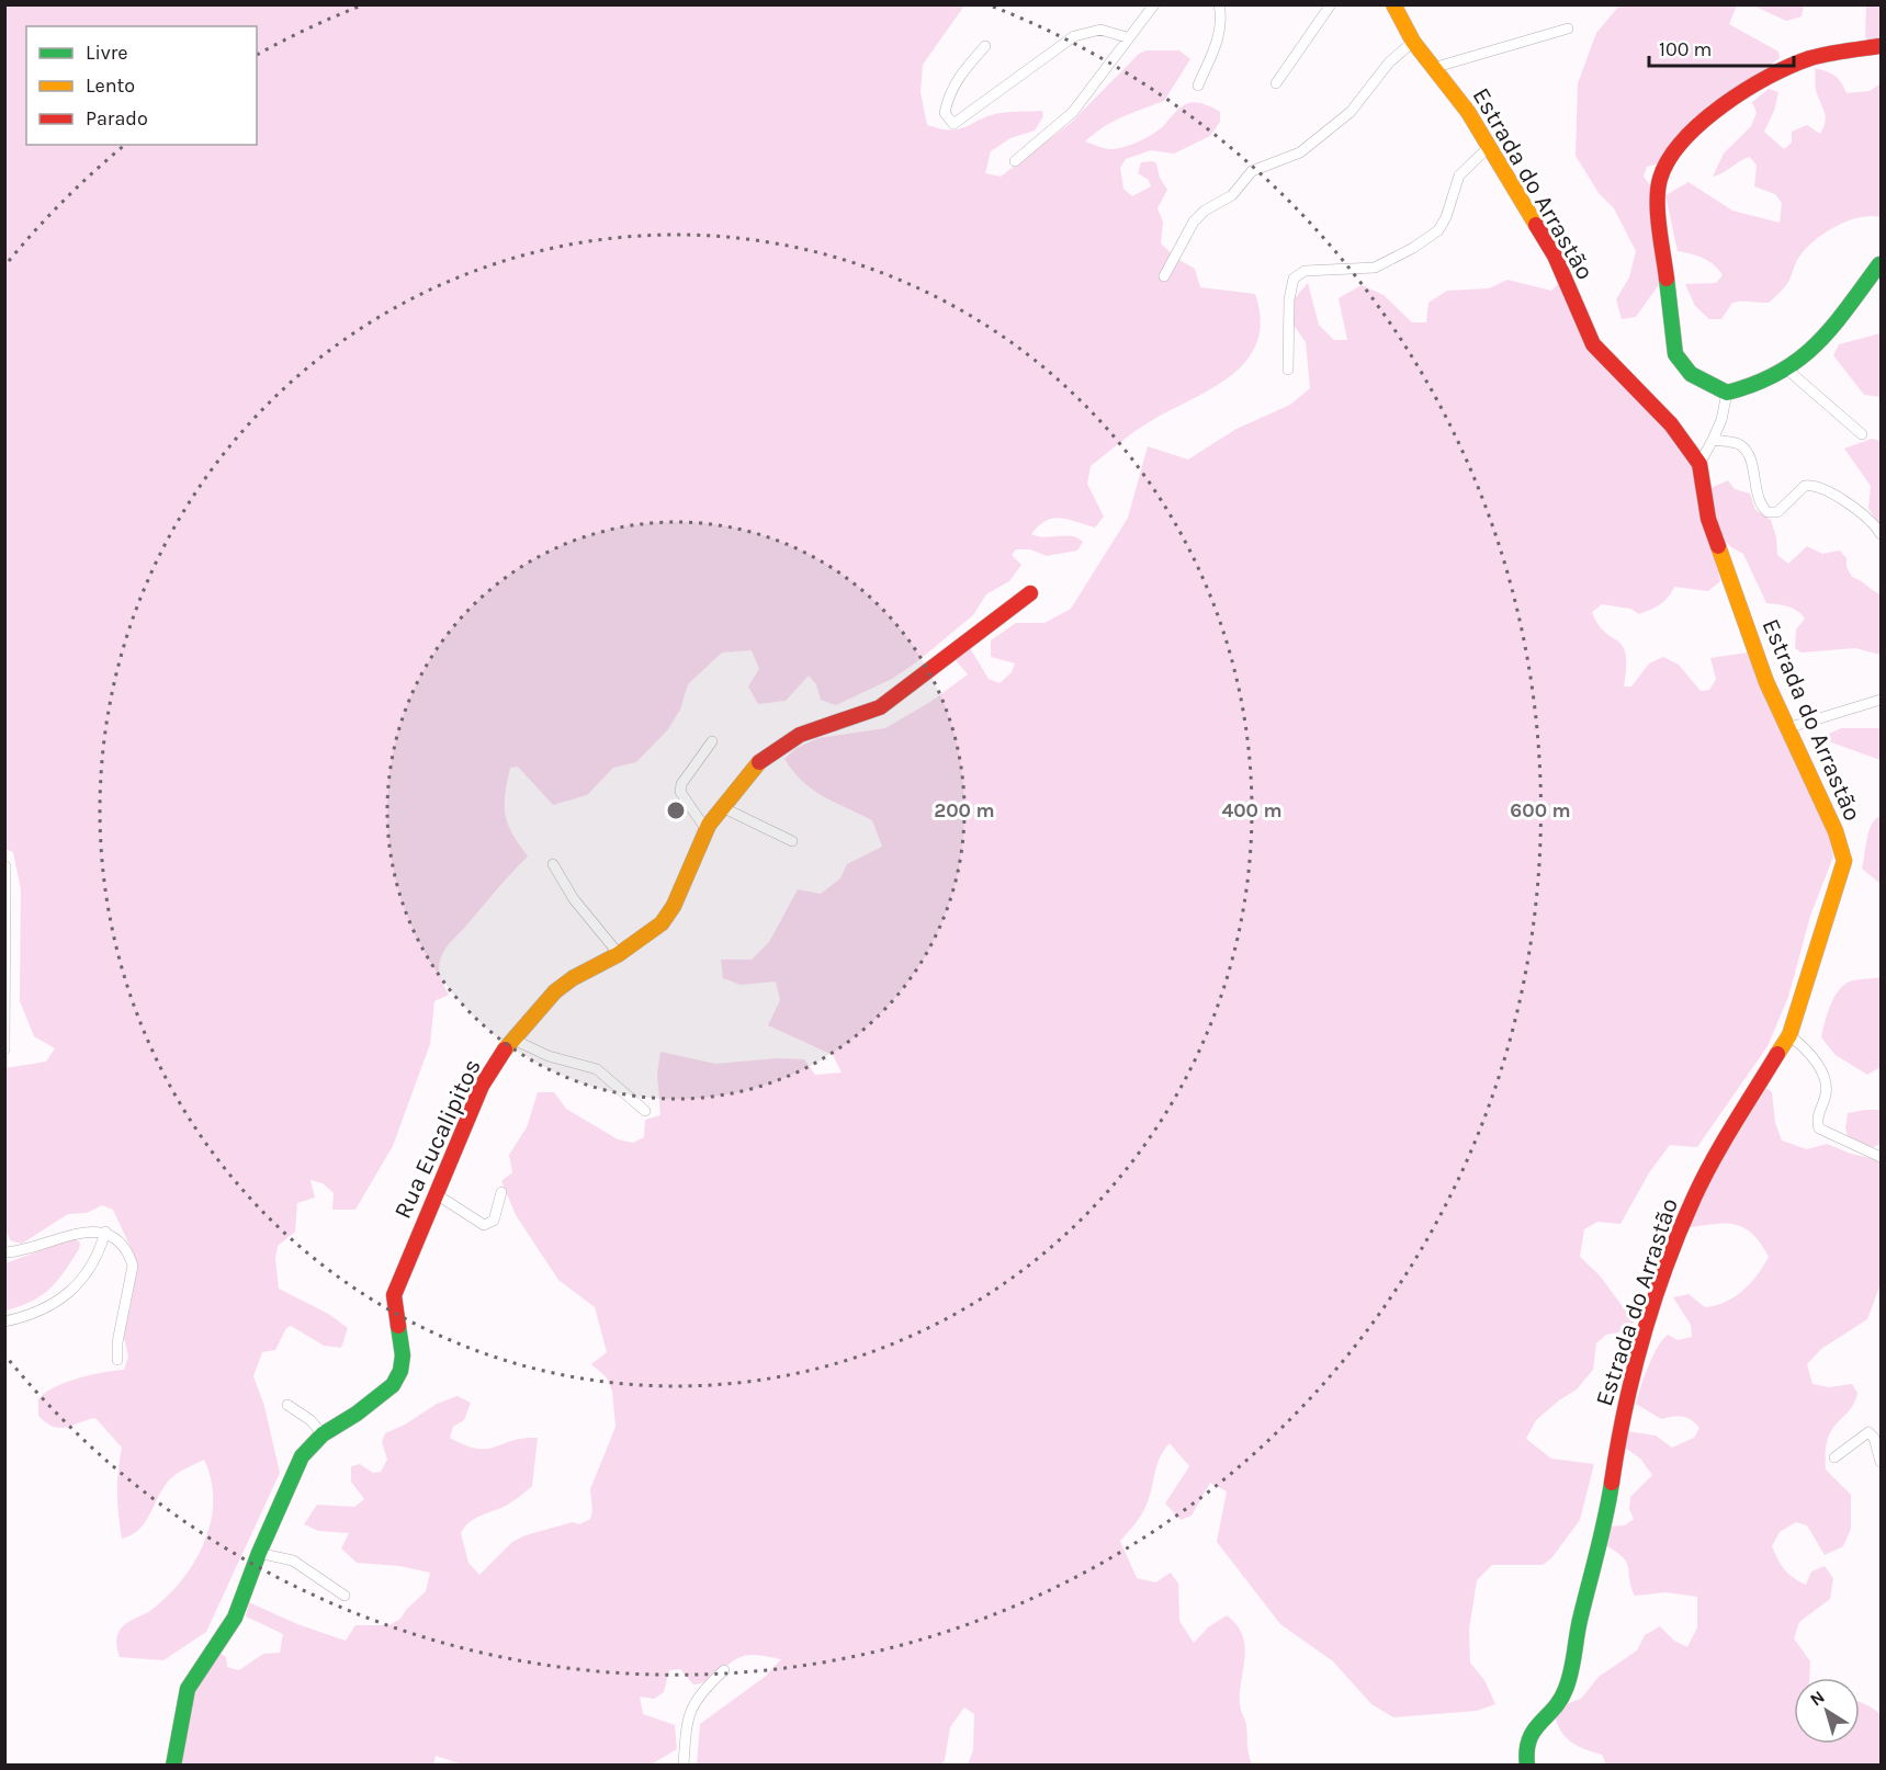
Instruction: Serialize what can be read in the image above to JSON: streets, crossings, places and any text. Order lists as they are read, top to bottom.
{
  "streets": {
    "street": ["Estrada do Arrastão", "Rua Eucalipitos"]
  },
  "legend": ["Livre", "Lento", "Parado"],
  "scale_bar": "100 m",
  "north": "top left",
  "rings": ["200 m", "400 m", "600 m"]
}
